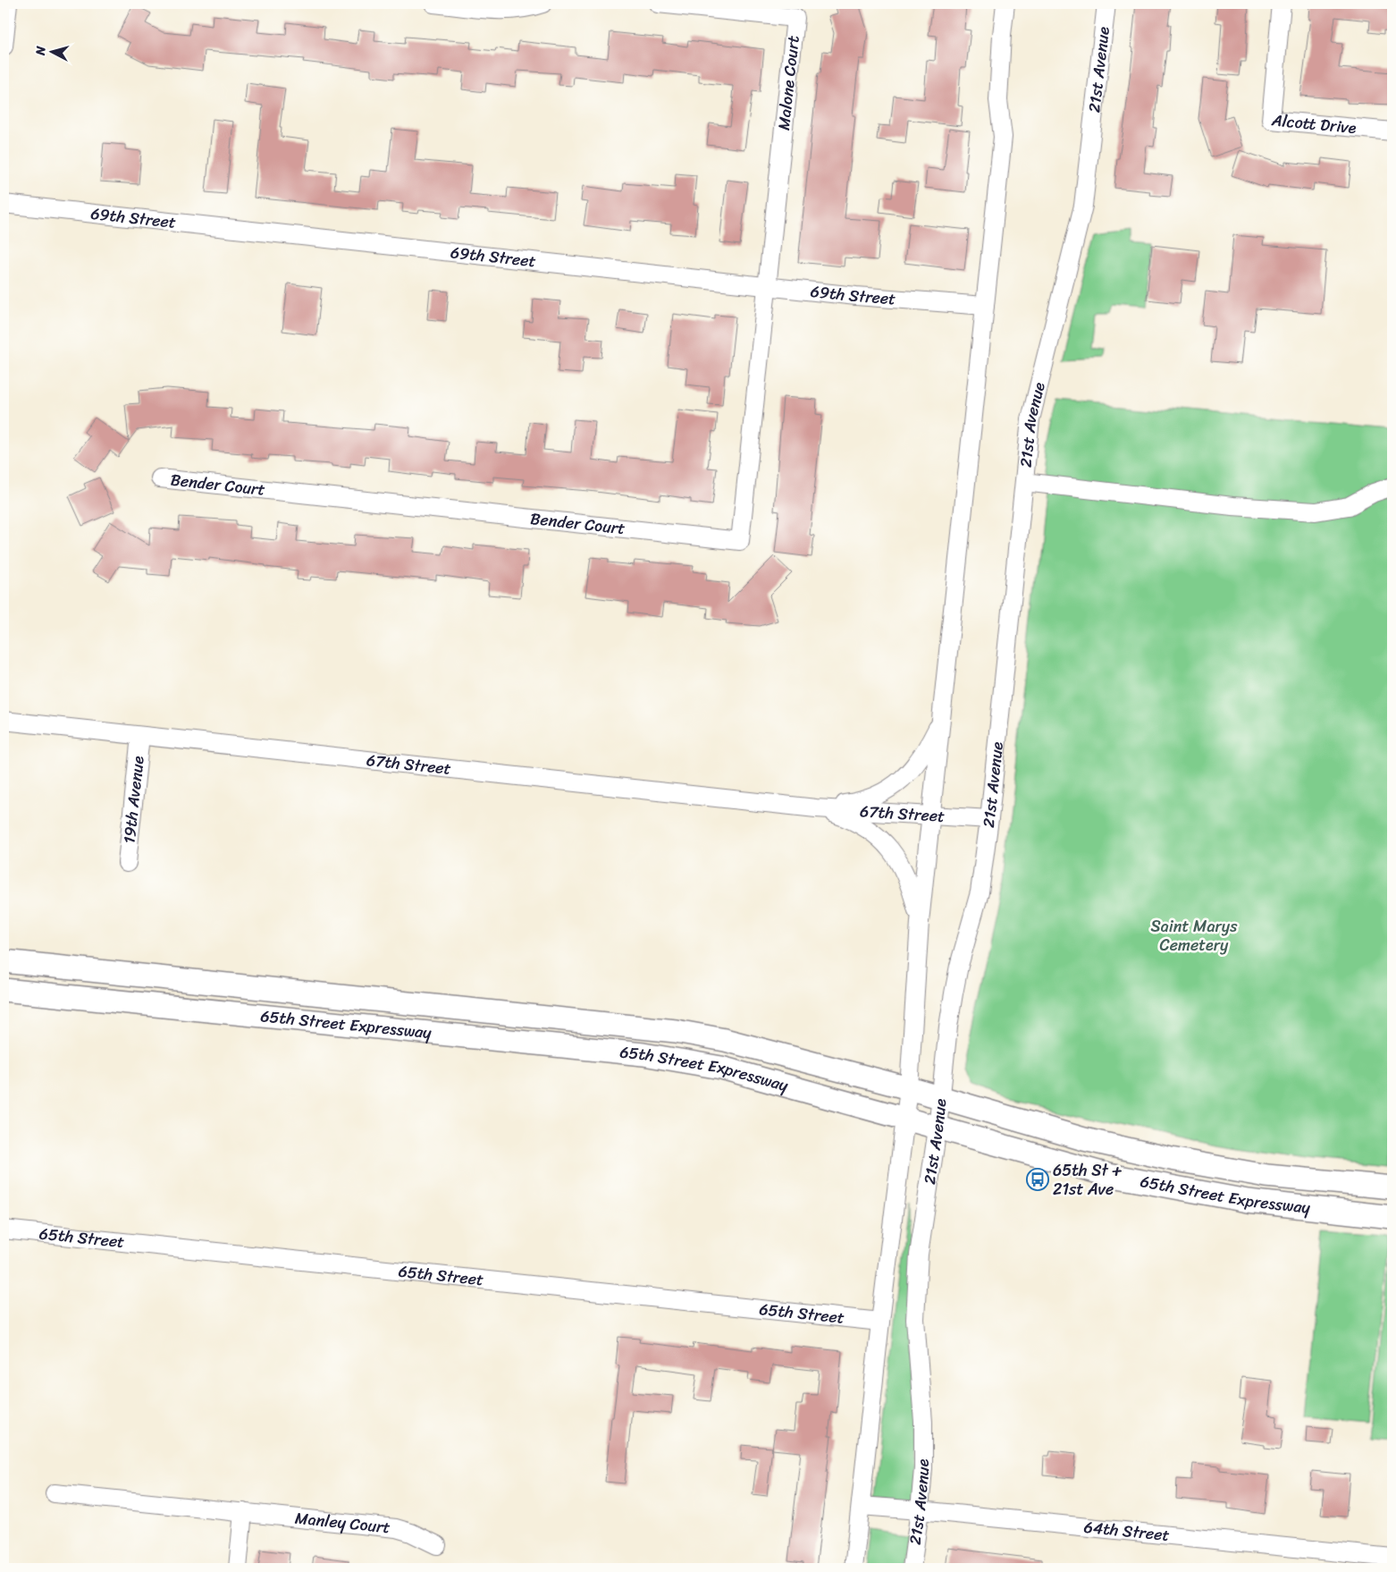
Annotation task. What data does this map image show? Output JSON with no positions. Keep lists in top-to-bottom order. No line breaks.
{"streets":{"main road":["65th Street Expressway"],"street":["21st Avenue","Malone Court","Alcott Drive","69th Street","Bender Court","67th Street","19th Avenue","65th Street","Manley Court","64th Street"]},"crossings":[["21st Avenue","69th Street"],["21st Avenue","67th Street"],["21st Avenue","65th Street Expressway"],["21st Avenue","65th Street"],["21st Avenue","64th Street"],["Malone Court","69th Street"],["Malone Court","Bender Court"],["69th Street","Bender Court"],["67th Street","19th Avenue"]],"parks":["Saint Marys Cemetery"],"places":{"bus stop":["65th St + 21st Ave"]},"north":"left"}
